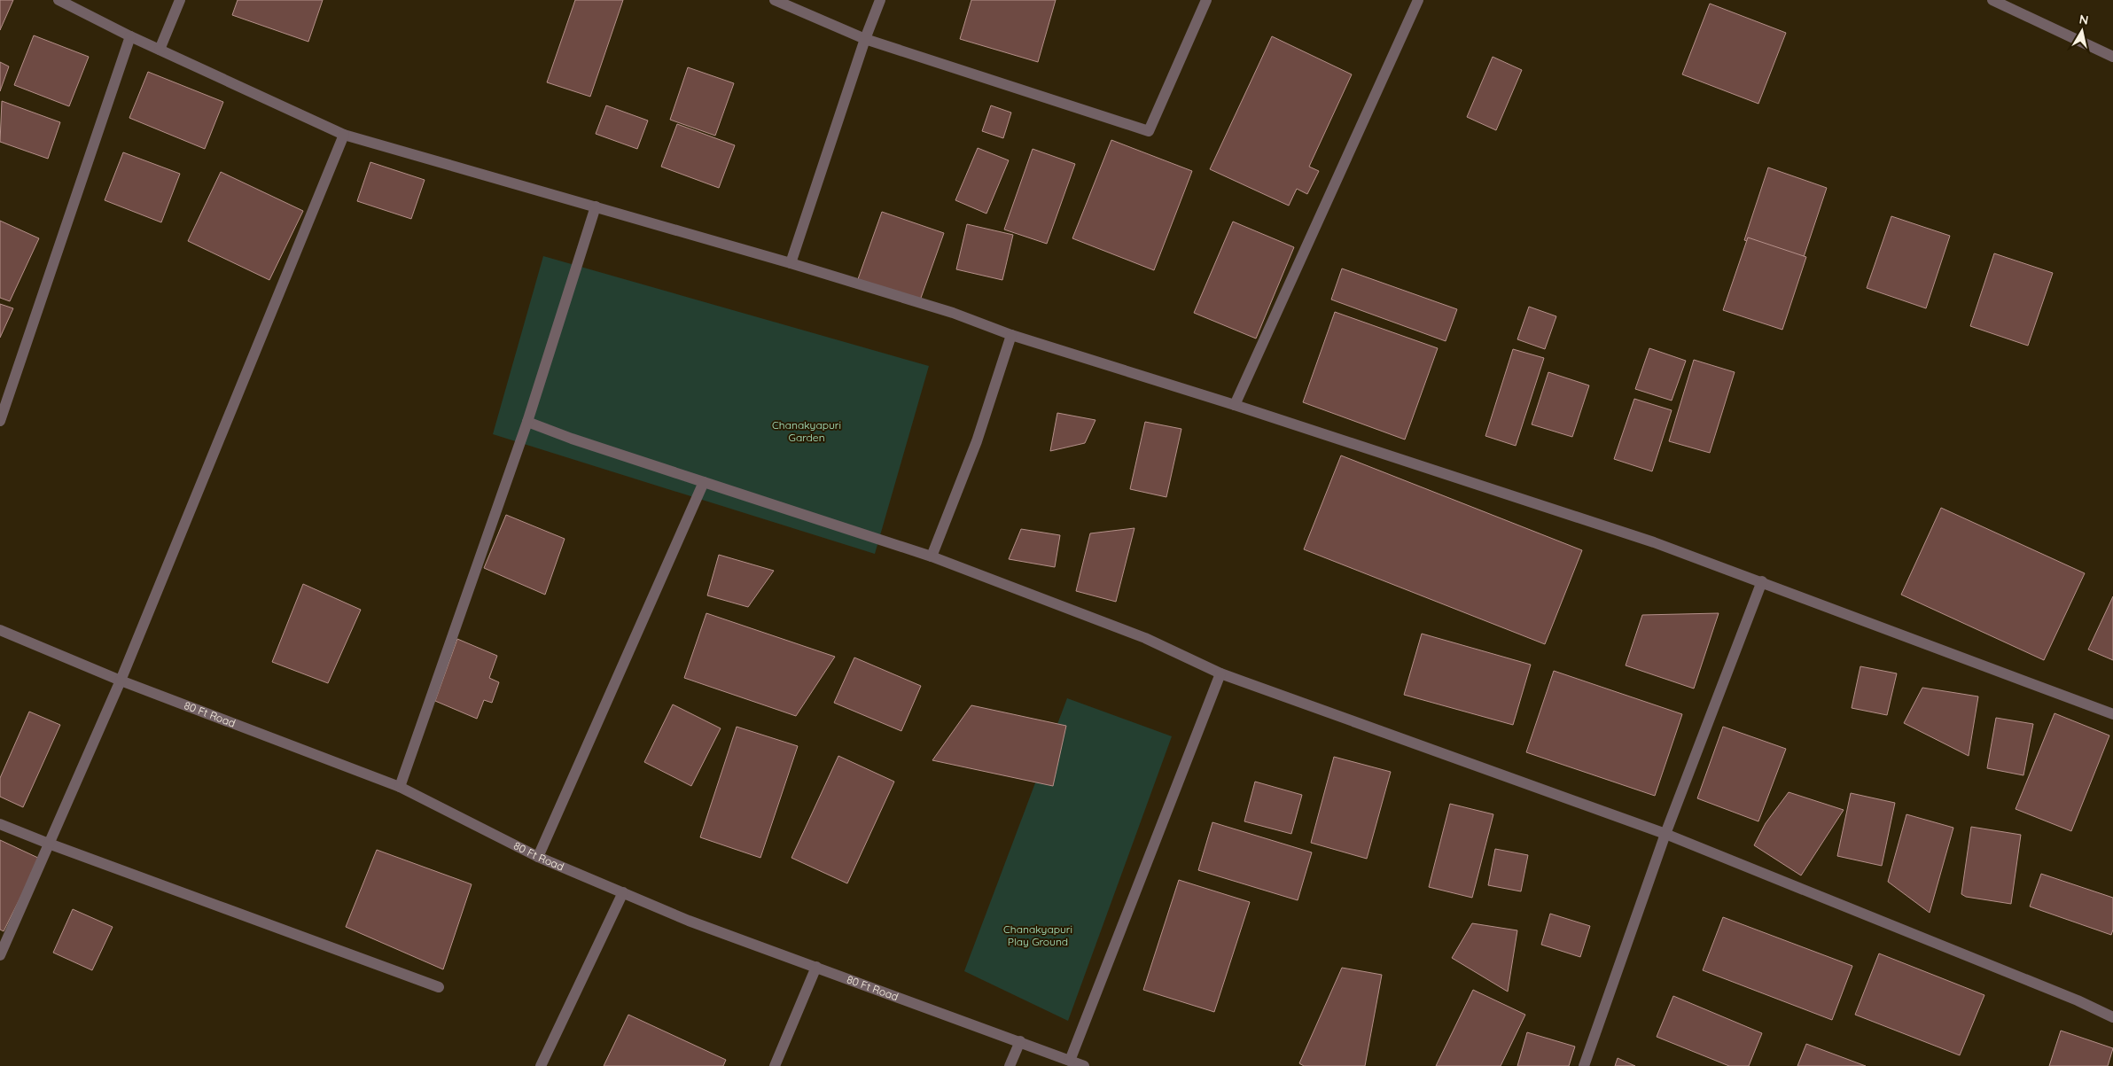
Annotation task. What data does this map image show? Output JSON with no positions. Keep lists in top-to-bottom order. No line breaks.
{"streets":{"street":["80 Ft Road"]},"parks":["Chanakyapuri Garden","Chanakyapuri Play Ground"],"north":"top"}
